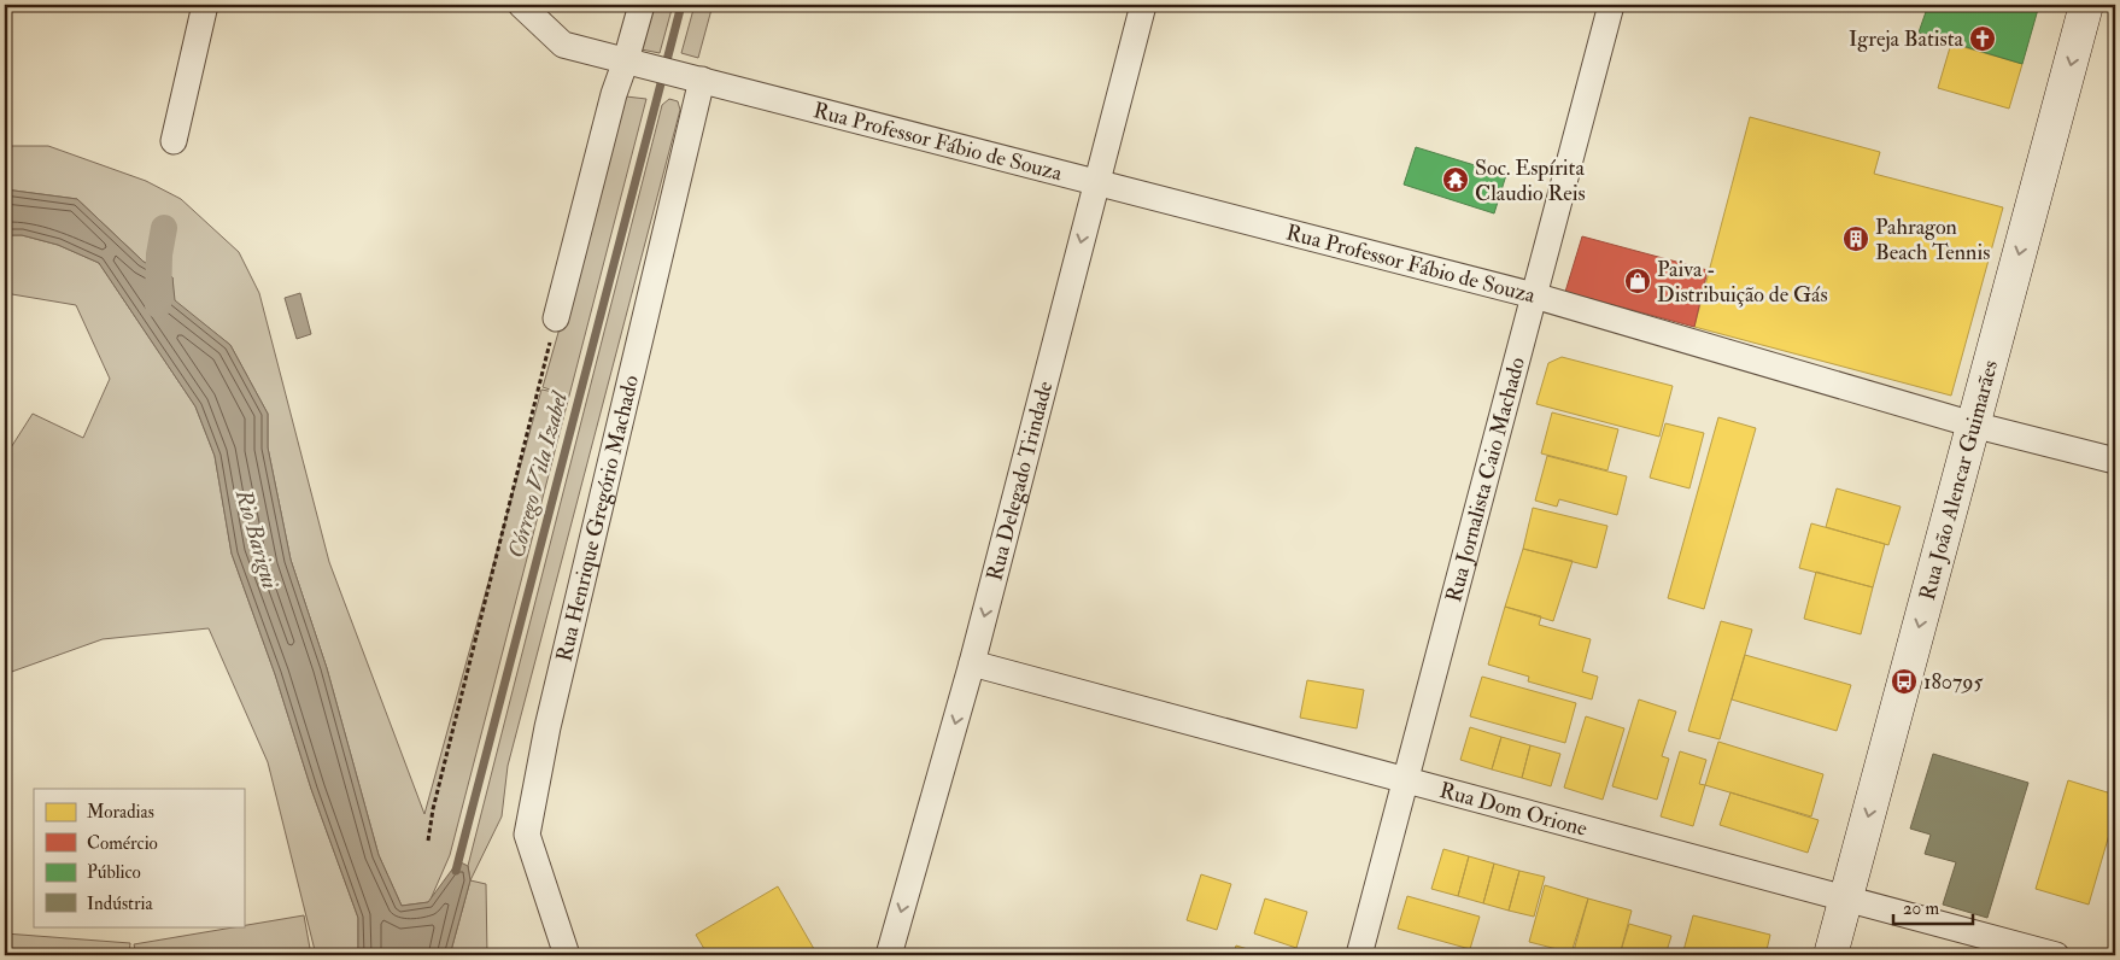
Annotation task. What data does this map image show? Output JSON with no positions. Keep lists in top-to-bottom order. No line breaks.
{"streets":{"main road":["Rua João Alencar Guimarães"],"street":["Rua Professor Fábio de Souza","Rua Jornalista Caio Machado","Rua Delegado Trindade","Rua Henrique Gregório Machado","Rua Dom Orione"]},"crossings":[["Rua Professor Fábio de Souza","Rua Jornalista Caio Machado"],["Rua Professor Fábio de Souza","Rua João Alencar Guimarães"],["Rua Professor Fábio de Souza","Rua Delegado Trindade"],["Rua Professor Fábio de Souza","Rua Henrique Gregório Machado"],["Rua Jornalista Caio Machado","Rua Dom Orione"],["Rua João Alencar Guimarães","Rua Dom Orione"],["Rua Delegado Trindade","Rua Dom Orione"]],"one_way":["Rua João Alencar Guimarães","Rua Delegado Trindade"],"water":["Córrego Vila Izabel","Rio Barigui"],"places":{"church":["Igreja Batista"],"temple":["Soc. Espírita Claudio Reis"],"building":["Pahragon Beach Tennis"],"shop":["Paiva - Distribuição de Gás"],"bus stop":["180795"]},"legend":["Moradias","Comércio","Público","Indústria"],"scale_bar":"20 m"}
